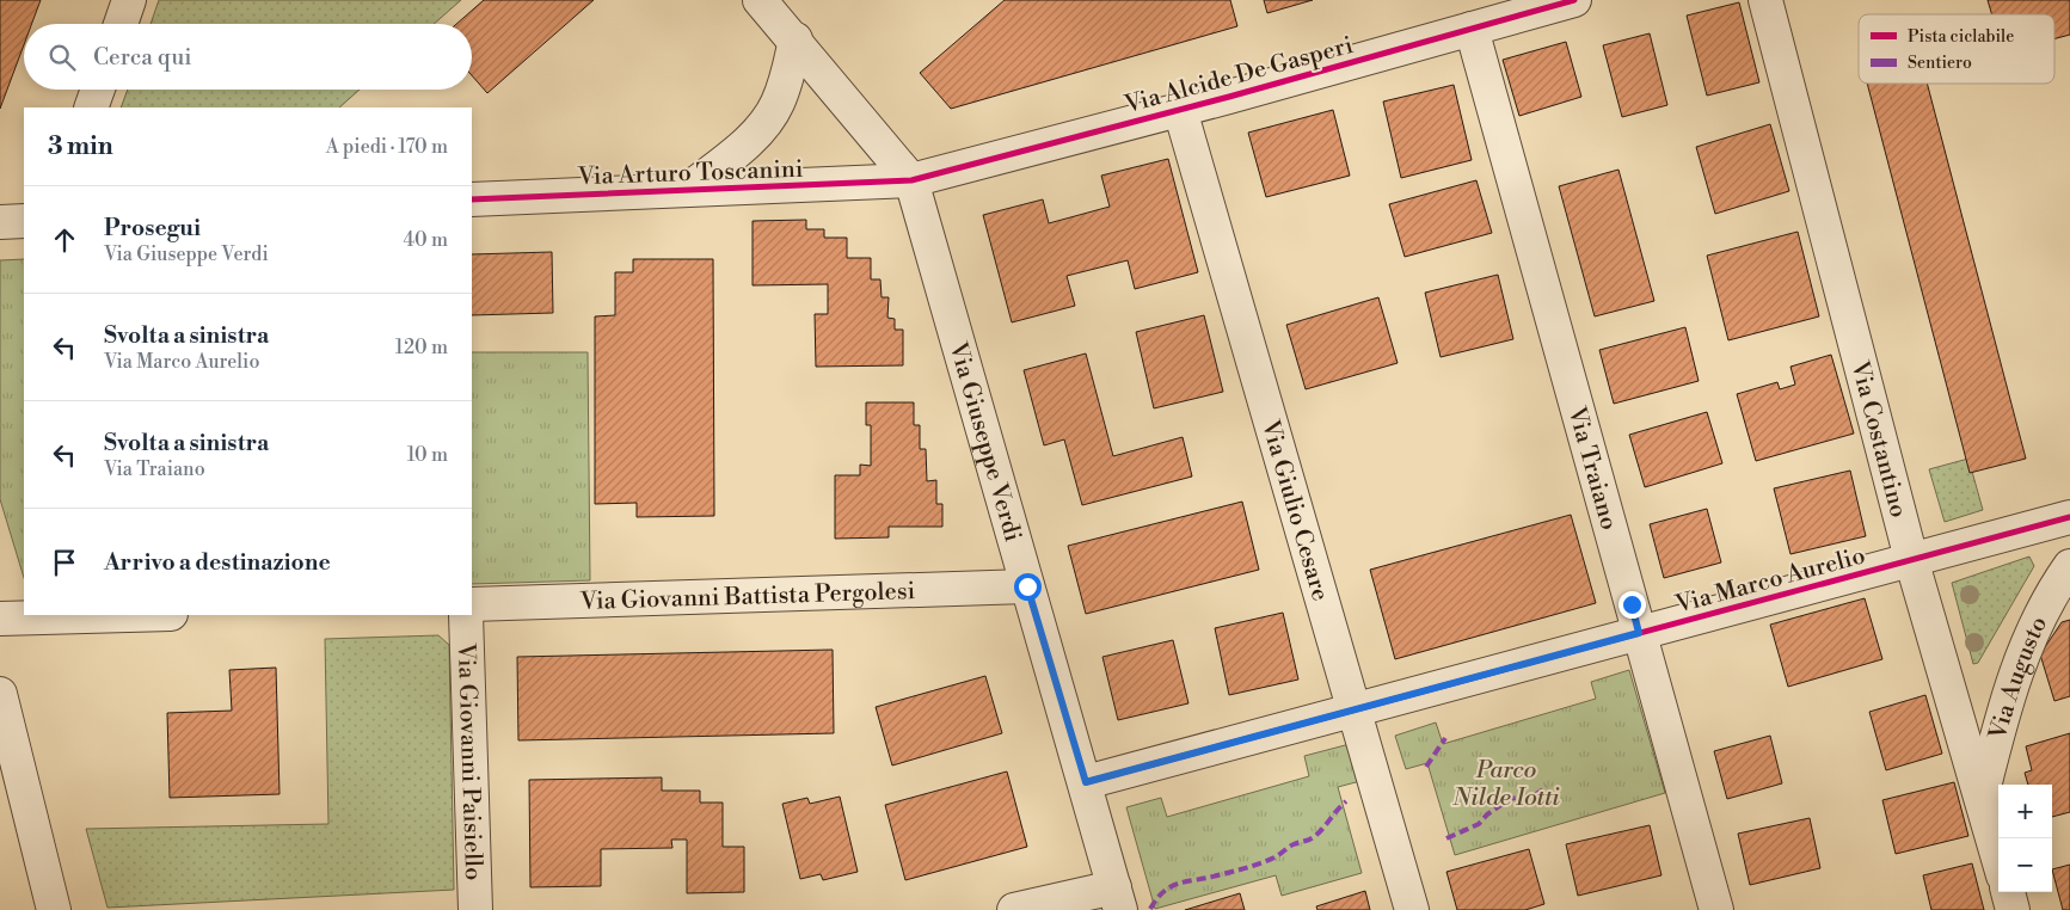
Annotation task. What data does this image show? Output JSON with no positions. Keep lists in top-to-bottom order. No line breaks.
{"streets":{"street":["Via Alcide De Gasperi","Via Arturo Toscanini","Via Costantino","Via Giuseppe Verdi","Via Traiano","Via Giulio Cesare","Via Marco Aurelio","Via Giovanni Battista Pergolesi","Via Augusto","Via Giovanni Paisiello"]},"crossings":[["Via Alcide De Gasperi","Via Arturo Toscanini"],["Via Alcide De Gasperi","Via Giuseppe Verdi"],["Via Alcide De Gasperi","Via Traiano"],["Via Alcide De Gasperi","Via Giulio Cesare"],["Via Arturo Toscanini","Via Giuseppe Verdi"],["Via Costantino","Via Marco Aurelio"],["Via Costantino","Via Augusto"],["Via Giuseppe Verdi","Via Marco Aurelio"],["Via Giuseppe Verdi","Via Giovanni Battista Pergolesi"],["Via Traiano","Via Marco Aurelio"],["Via Giulio Cesare","Via Marco Aurelio"]],"parks":["Parco Nilde Iotti"],"legend":["Pista ciclabile","Sentiero"],"page":{"search":"Cerca qui","heading":["3 min","A piedi · 170 m"],"list":[["Prosegui","Via Giuseppe Verdi","40 m"],["Svolta a sinistra","Via Marco Aurelio","120 m"],["Svolta a sinistra","Via Traiano","10 m"],"Arrivo a destinazione"],"map_buttons":["+","−"]}}
